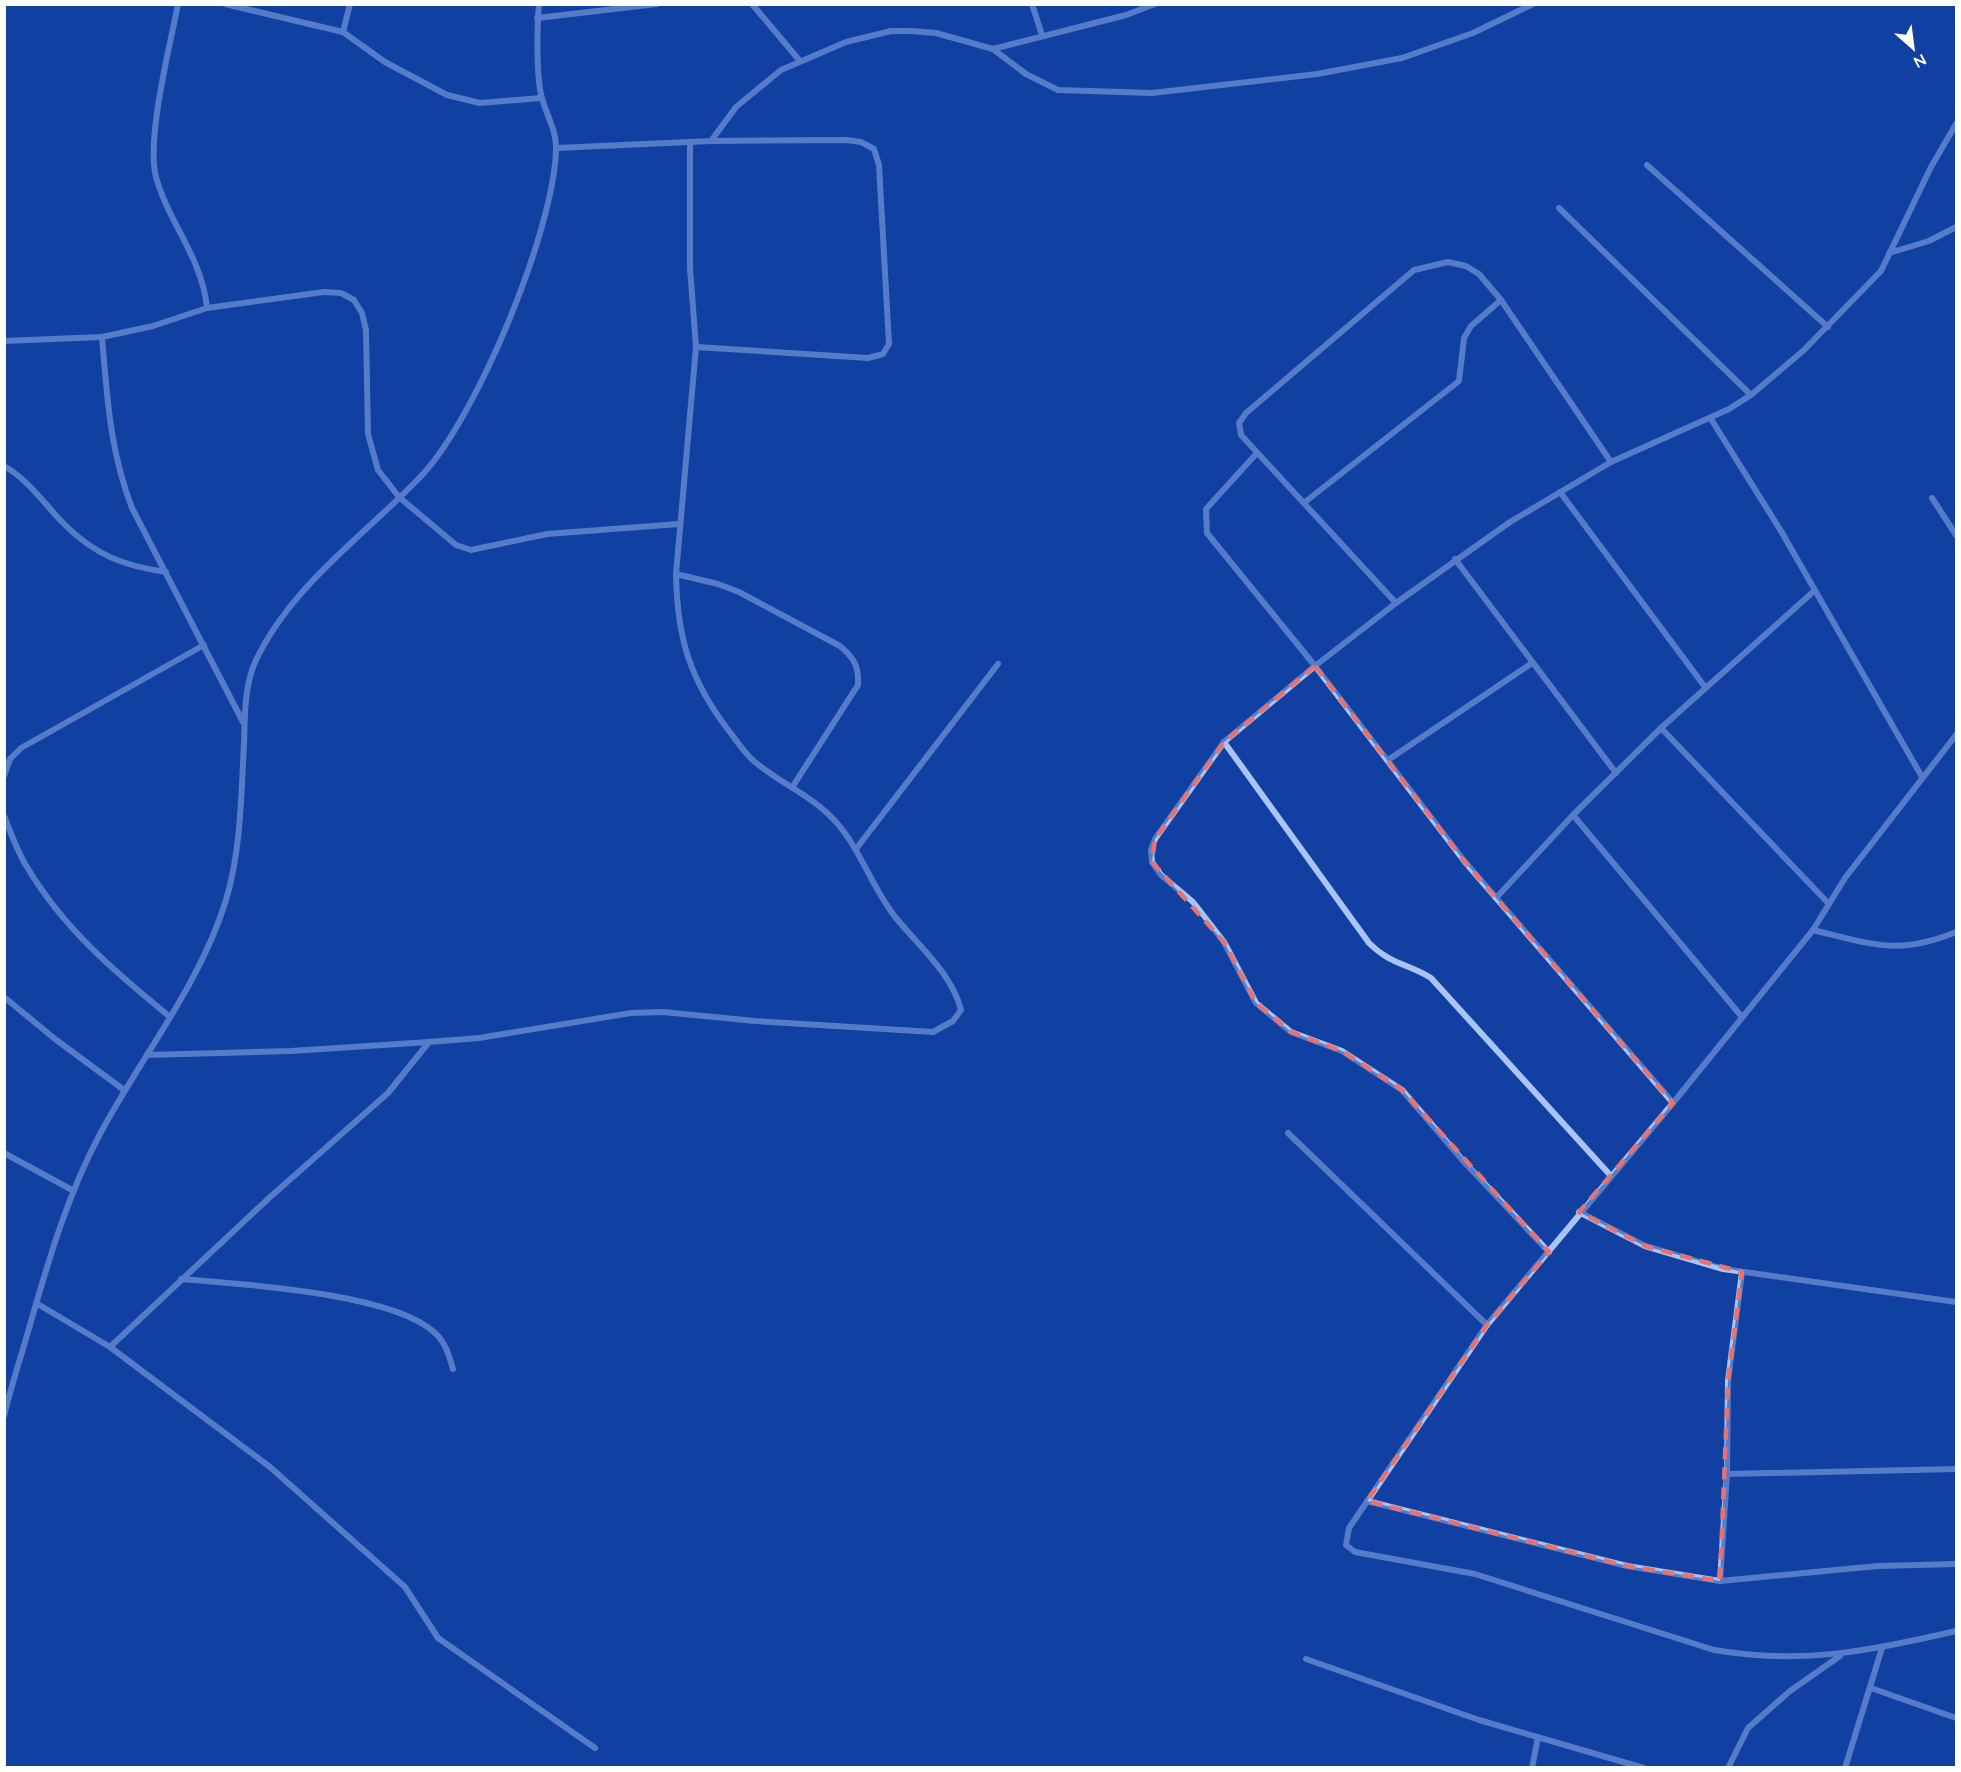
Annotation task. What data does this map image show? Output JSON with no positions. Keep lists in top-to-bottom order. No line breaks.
{"north":"bottom right"}
